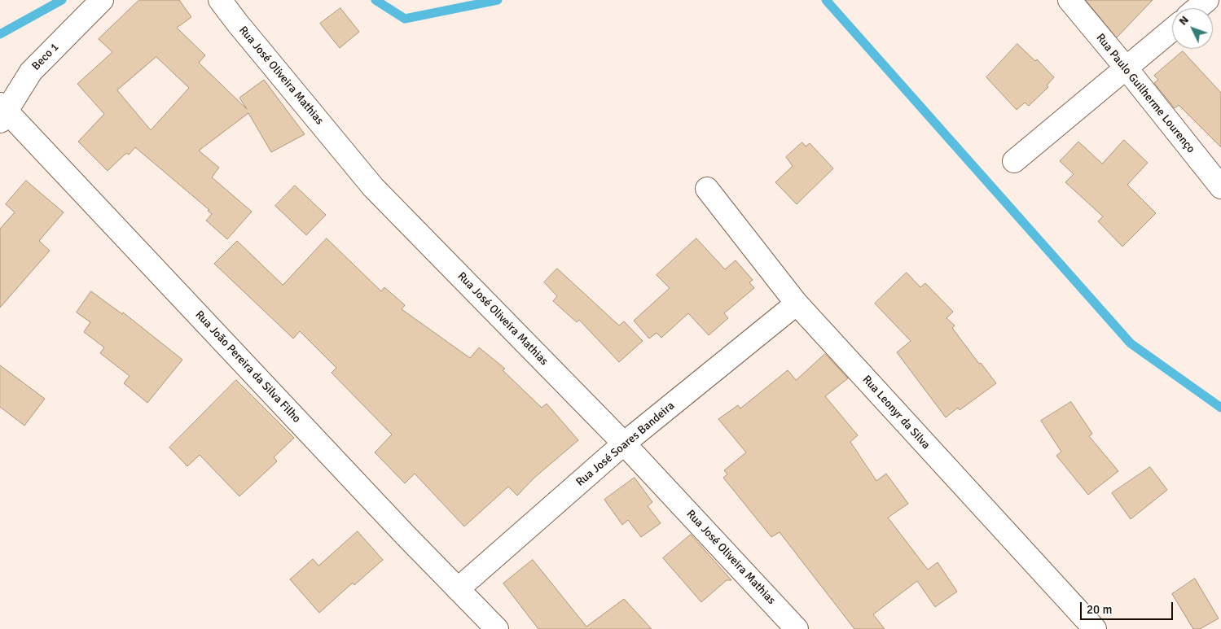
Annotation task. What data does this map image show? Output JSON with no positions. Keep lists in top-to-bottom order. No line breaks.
{"streets":{"street":["Beco 1","Rua José Oliveira Mathias","Rua Paulo Guilherme Lourenço","Rua João Pereira da Silva Filho","Rua Leonyr da Silva","Rua José Soares Bandeira"]},"crossings":[["Beco 1","Rua João Pereira da Silva Filho"],["Rua José Oliveira Mathias","Rua José Soares Bandeira"],["Rua João Pereira da Silva Filho","Rua José Soares Bandeira"],["Rua Leonyr da Silva","Rua José Soares Bandeira"]],"scale_bar":"20 m","north":"top left"}
